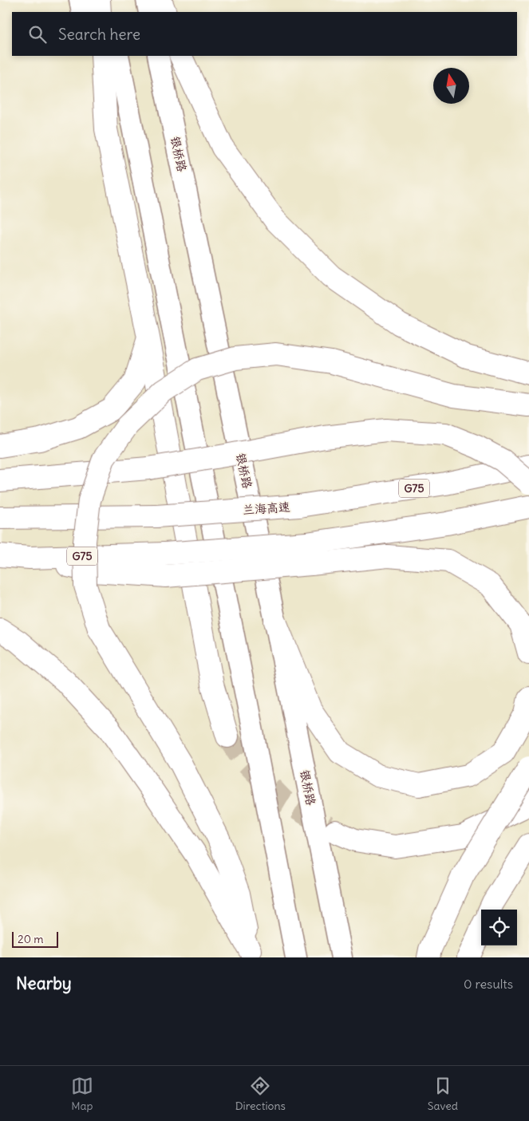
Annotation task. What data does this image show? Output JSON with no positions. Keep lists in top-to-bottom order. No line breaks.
{"streets":{"highway":["G75","兰海高速"],"main road":["银桥路"]},"scale_bar":"20 m","north":"top","page":{"search":"Search here","scale":"20 m","heading":["Nearby","0 results"],"nav":["Map","Directions","Saved"]}}
